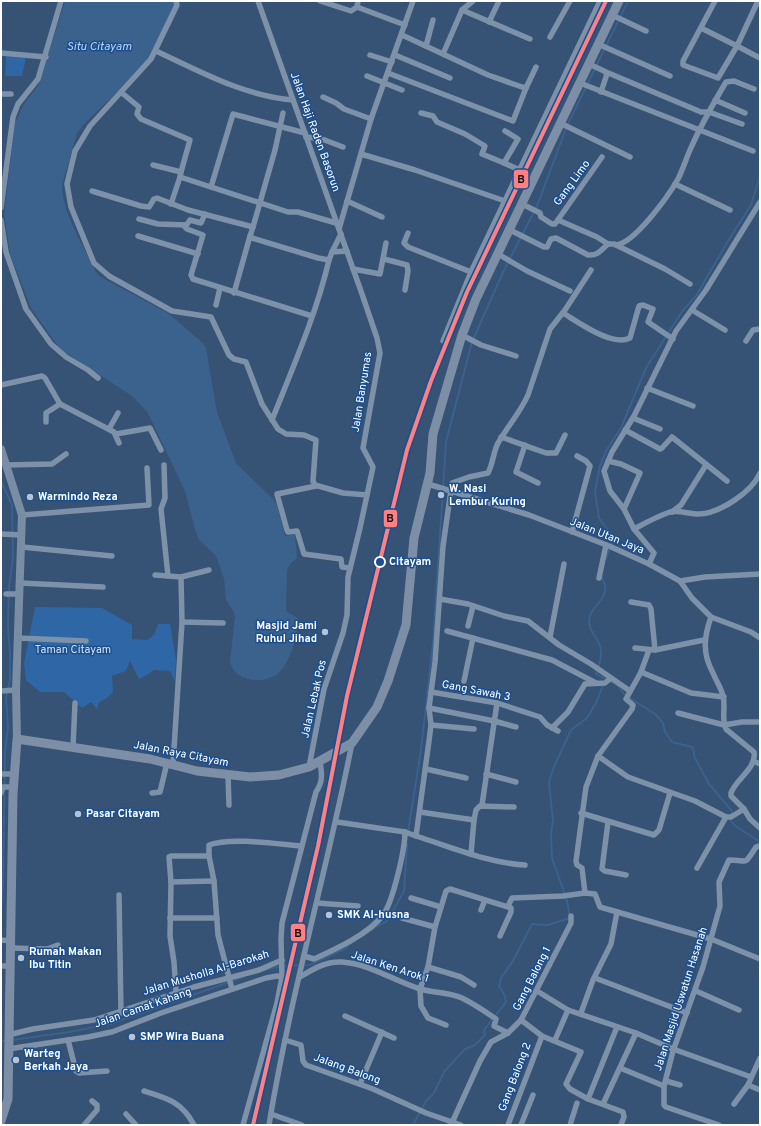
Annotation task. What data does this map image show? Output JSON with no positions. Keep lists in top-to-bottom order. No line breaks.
{"streets":{"main road":["Jalan Raya Citayam"],"street":["Jalan Haji Raden Basorun","Gang Limo","Jalan Banyumas","Jalan Utan Jaya","Gang Sawah 3","Jalan Lebak Pos","Jalan Ken Arok 1","Jalan Musholla Al-Barokah","Gang Balong 1","Jalan Masjid Uswatun Hasanah","Jalan Camat Kahang","Jalang Balong","Gang Balong 2"]},"crossings":[["Jalan Haji Raden Basorun","Jalan Banyumas"],["Jalan Banyumas","Jalan Lebak Pos"],["Jalan Utan Jaya","Jalan Raya Citayam"],["Jalan Lebak Pos","Jalan Raya Citayam"],["Jalan Raya Citayam","Jalan Musholla Al-Barokah"],["Jalan Ken Arok 1","Gang Balong 1"],["Jalan Musholla Al-Barokah","Jalan Camat Kahang"],["Gang Balong 1","Jalang Balong"]],"water":["Situ Citayam"],"parks":["Taman Citayam"],"places":["W. Nasi Lembur Kuring","Warmindo Reza","Citayam","Masjid Jami Ruhul Jihad","Pasar Citayam","SMK Al-husna","Rumah Makan Ibu Titin","SMP Wira Buana","Warteg Berkah Jaya"],"lines":["transit line B"]}
